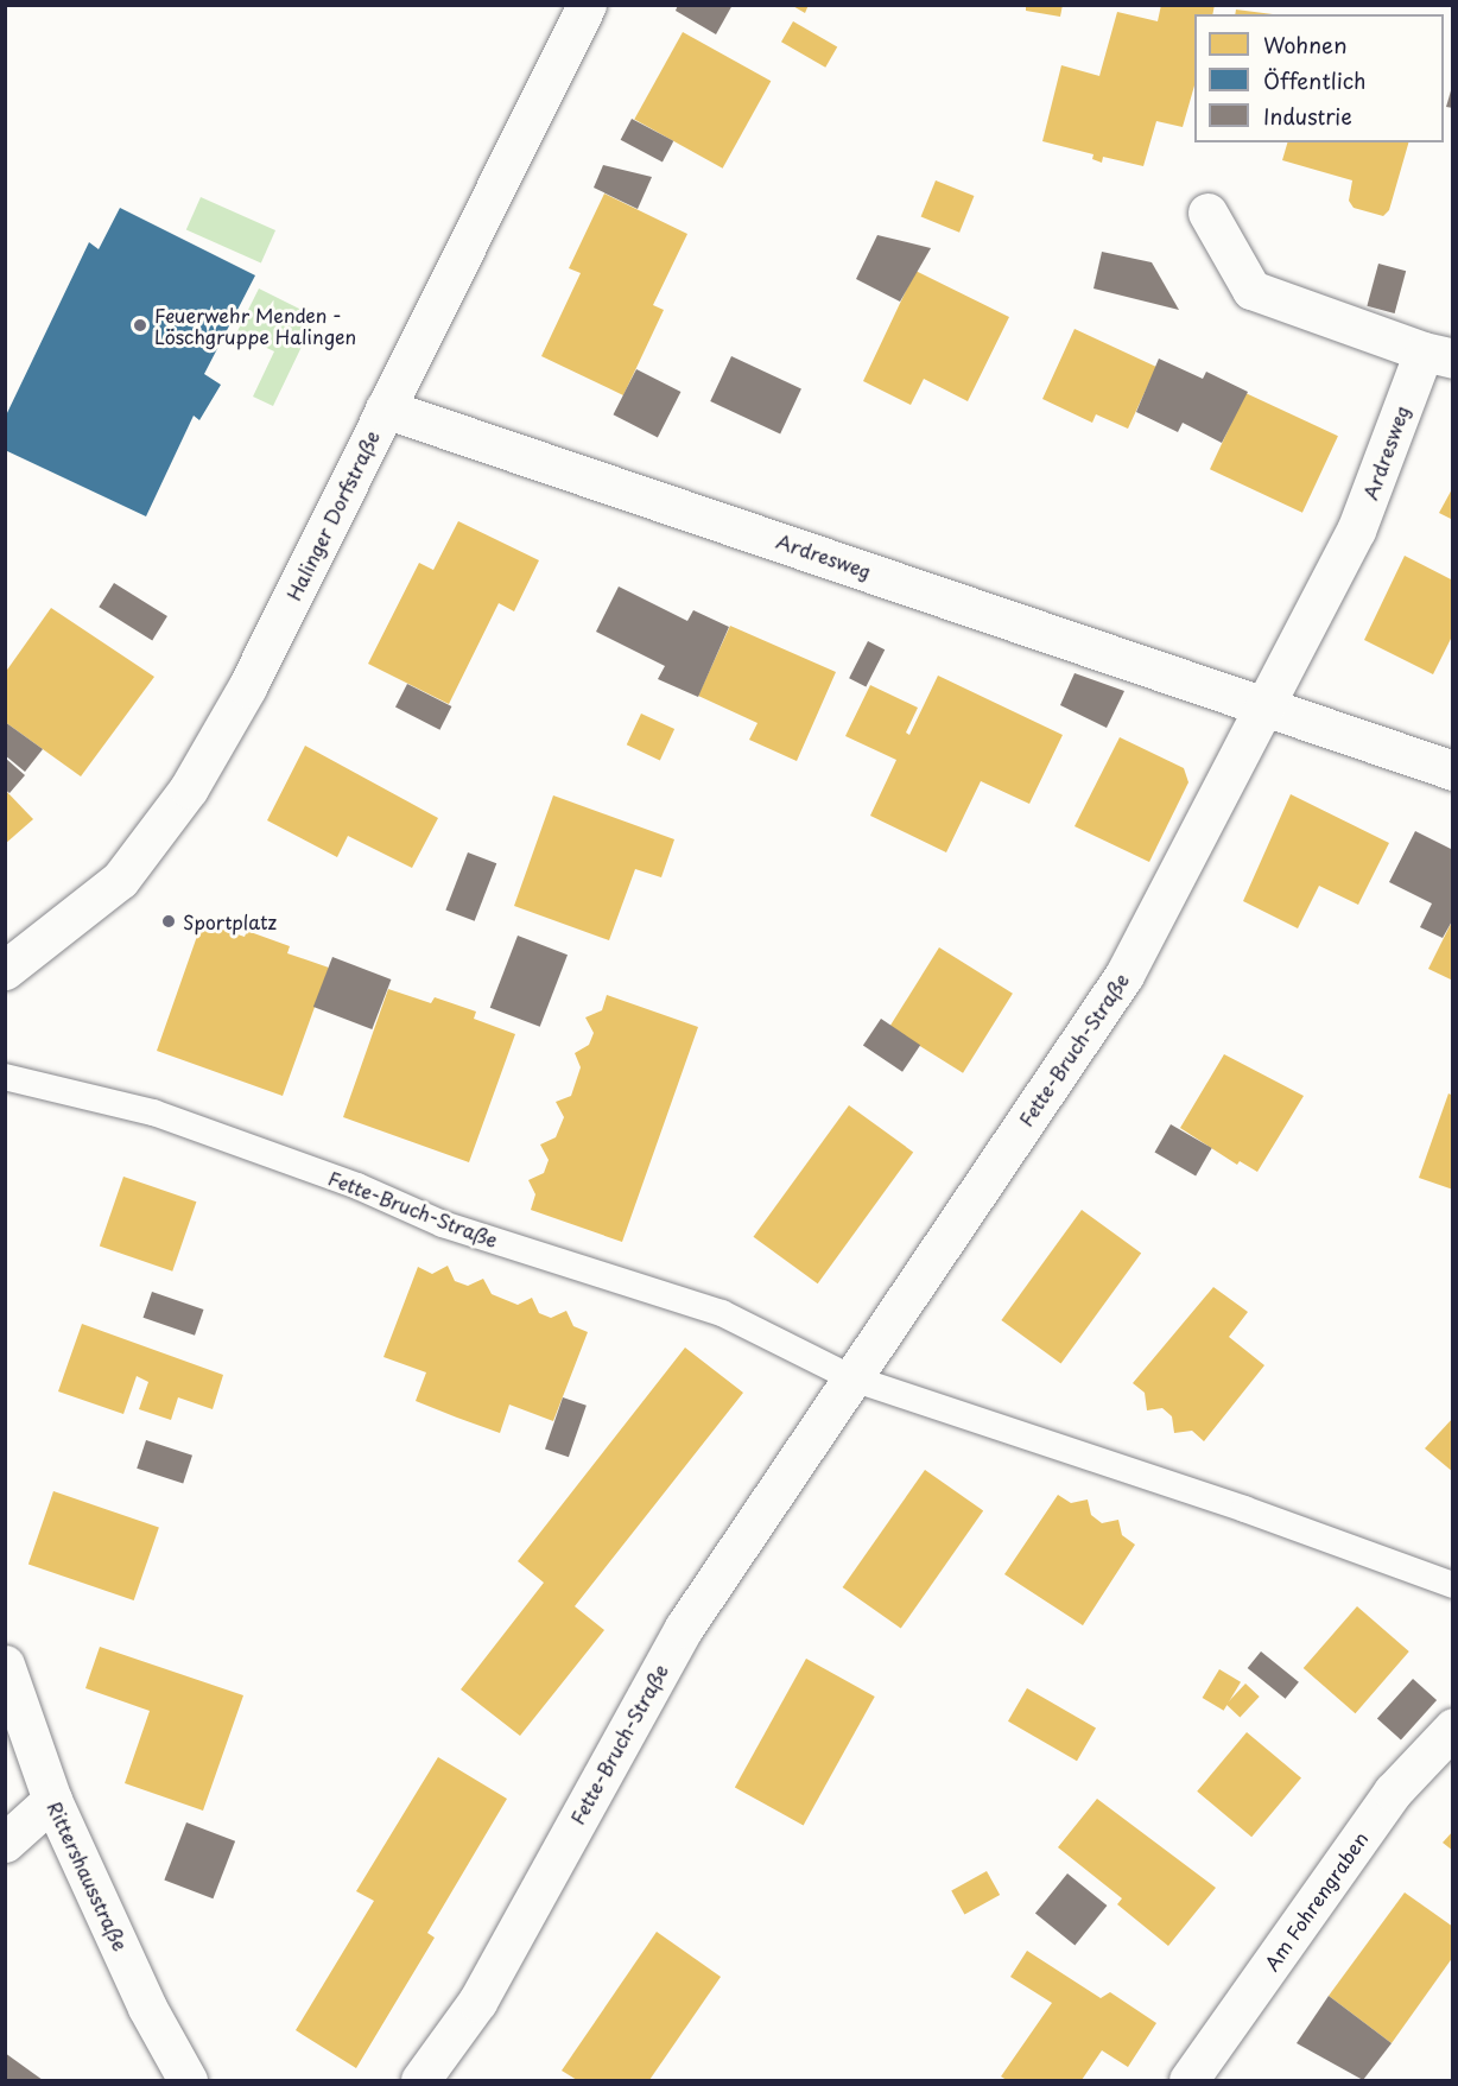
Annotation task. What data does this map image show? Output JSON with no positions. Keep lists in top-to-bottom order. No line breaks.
{"streets":{"street":["Ardresweg","Halinger Dorfstraße","Fette-Bruch-Straße","Rittershausstraße","Am Fohrengraben"]},"crossings":[["Ardresweg","Halinger Dorfstraße"],["Ardresweg","Fette-Bruch-Straße"]],"places":["Feuerwehr Menden - Löschgruppe Halingen","Sportplatz"],"legend":["Wohnen","Öffentlich","Industrie"]}
